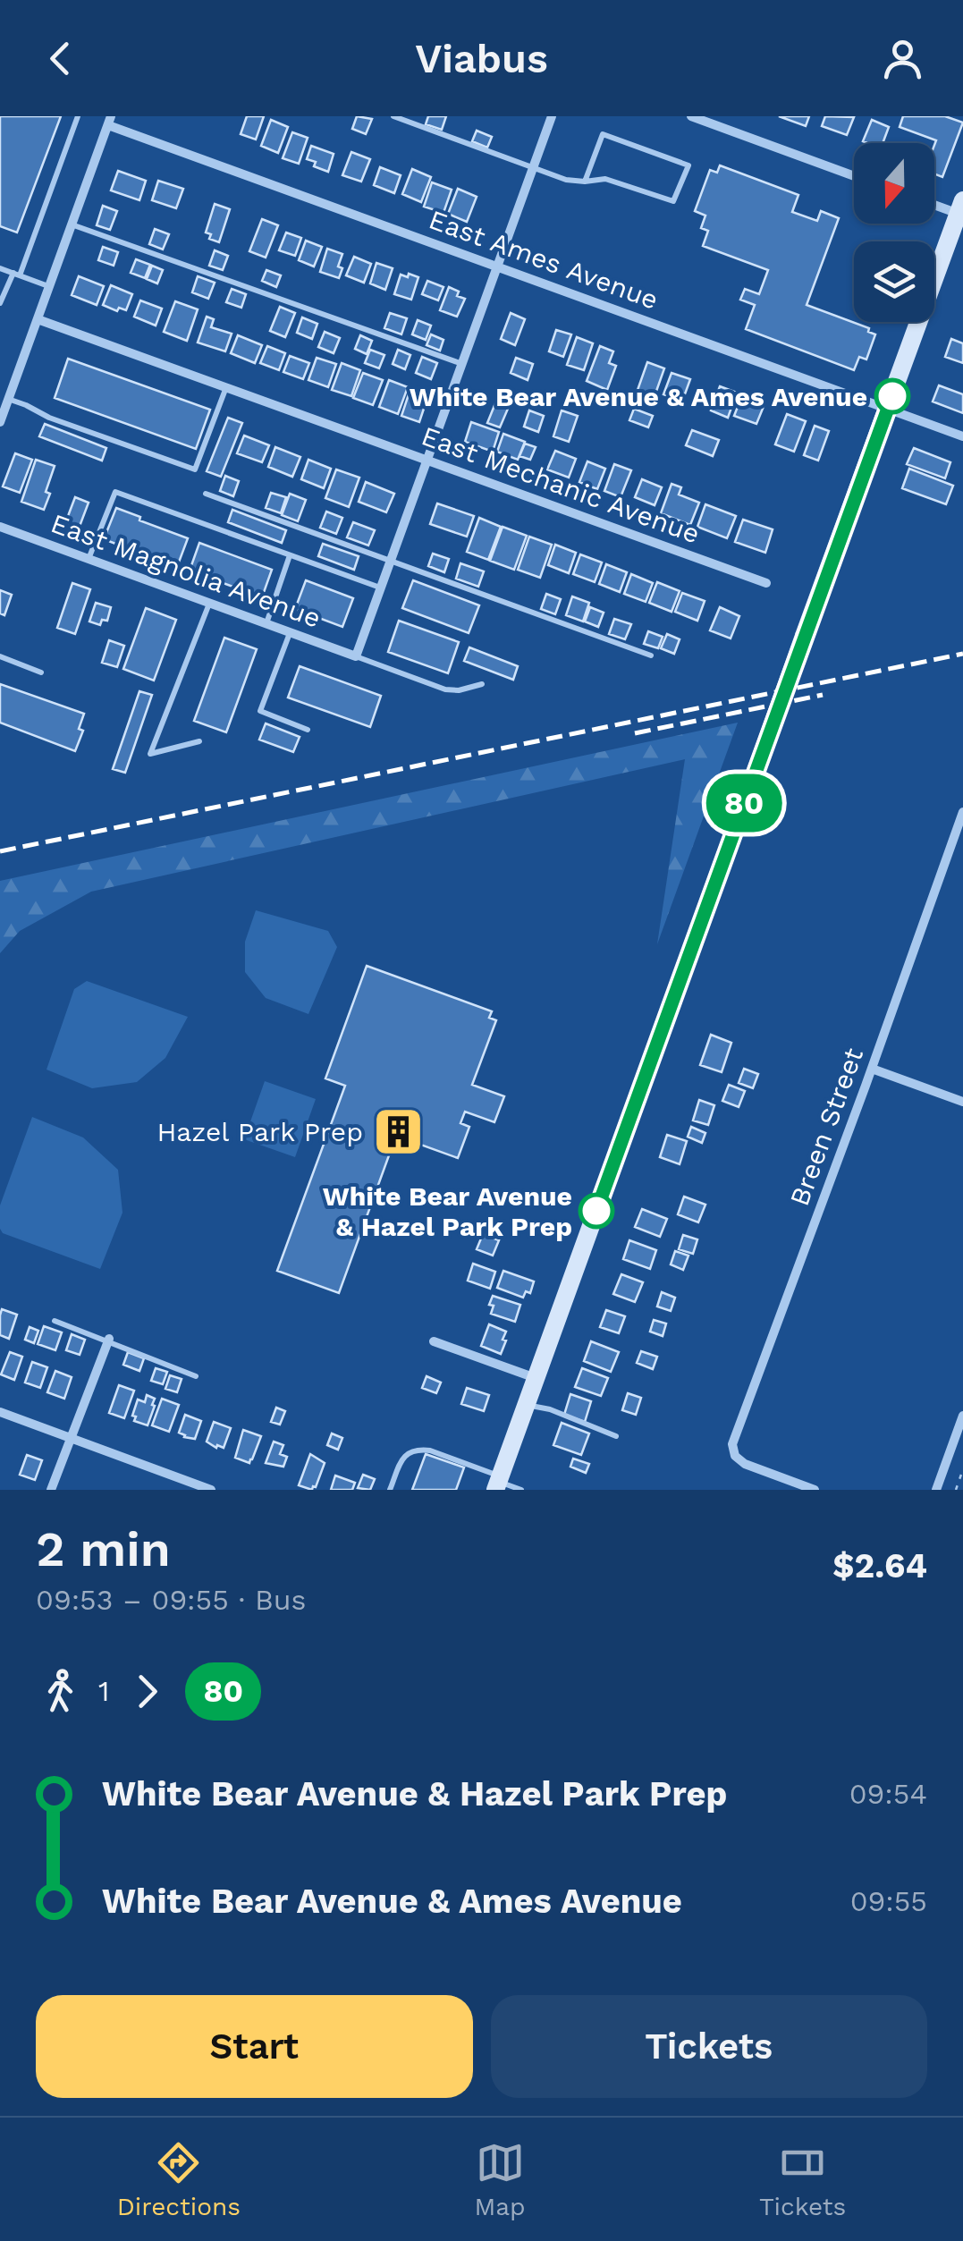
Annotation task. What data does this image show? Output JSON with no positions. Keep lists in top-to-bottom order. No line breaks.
{"streets":{"street":["East Ames Avenue","East Mechanic Avenue","East Magnolia Avenue","Breen Street"]},"places":{"other":["White Bear Avenue & Ames Avenue","White Bear Avenue & Hazel Park Prep"],"building":["Hazel Park Prep"]},"lines":["bus line 80"],"north":"bottom","page":{"header":"Viabus","on_map":"80","heading":["2 min","09:53 – 09:55 · Bus","$2.64"],"legs":["1","80"],"list":[{"name":"White Bear Avenue & Hazel Park Prep","value":"09:54"},{"name":"White Bear Avenue & Ames Avenue","value":"09:55"}],"buttons":["Start","Tickets"],"tabs":["Directions","Map","Tickets"]}}
